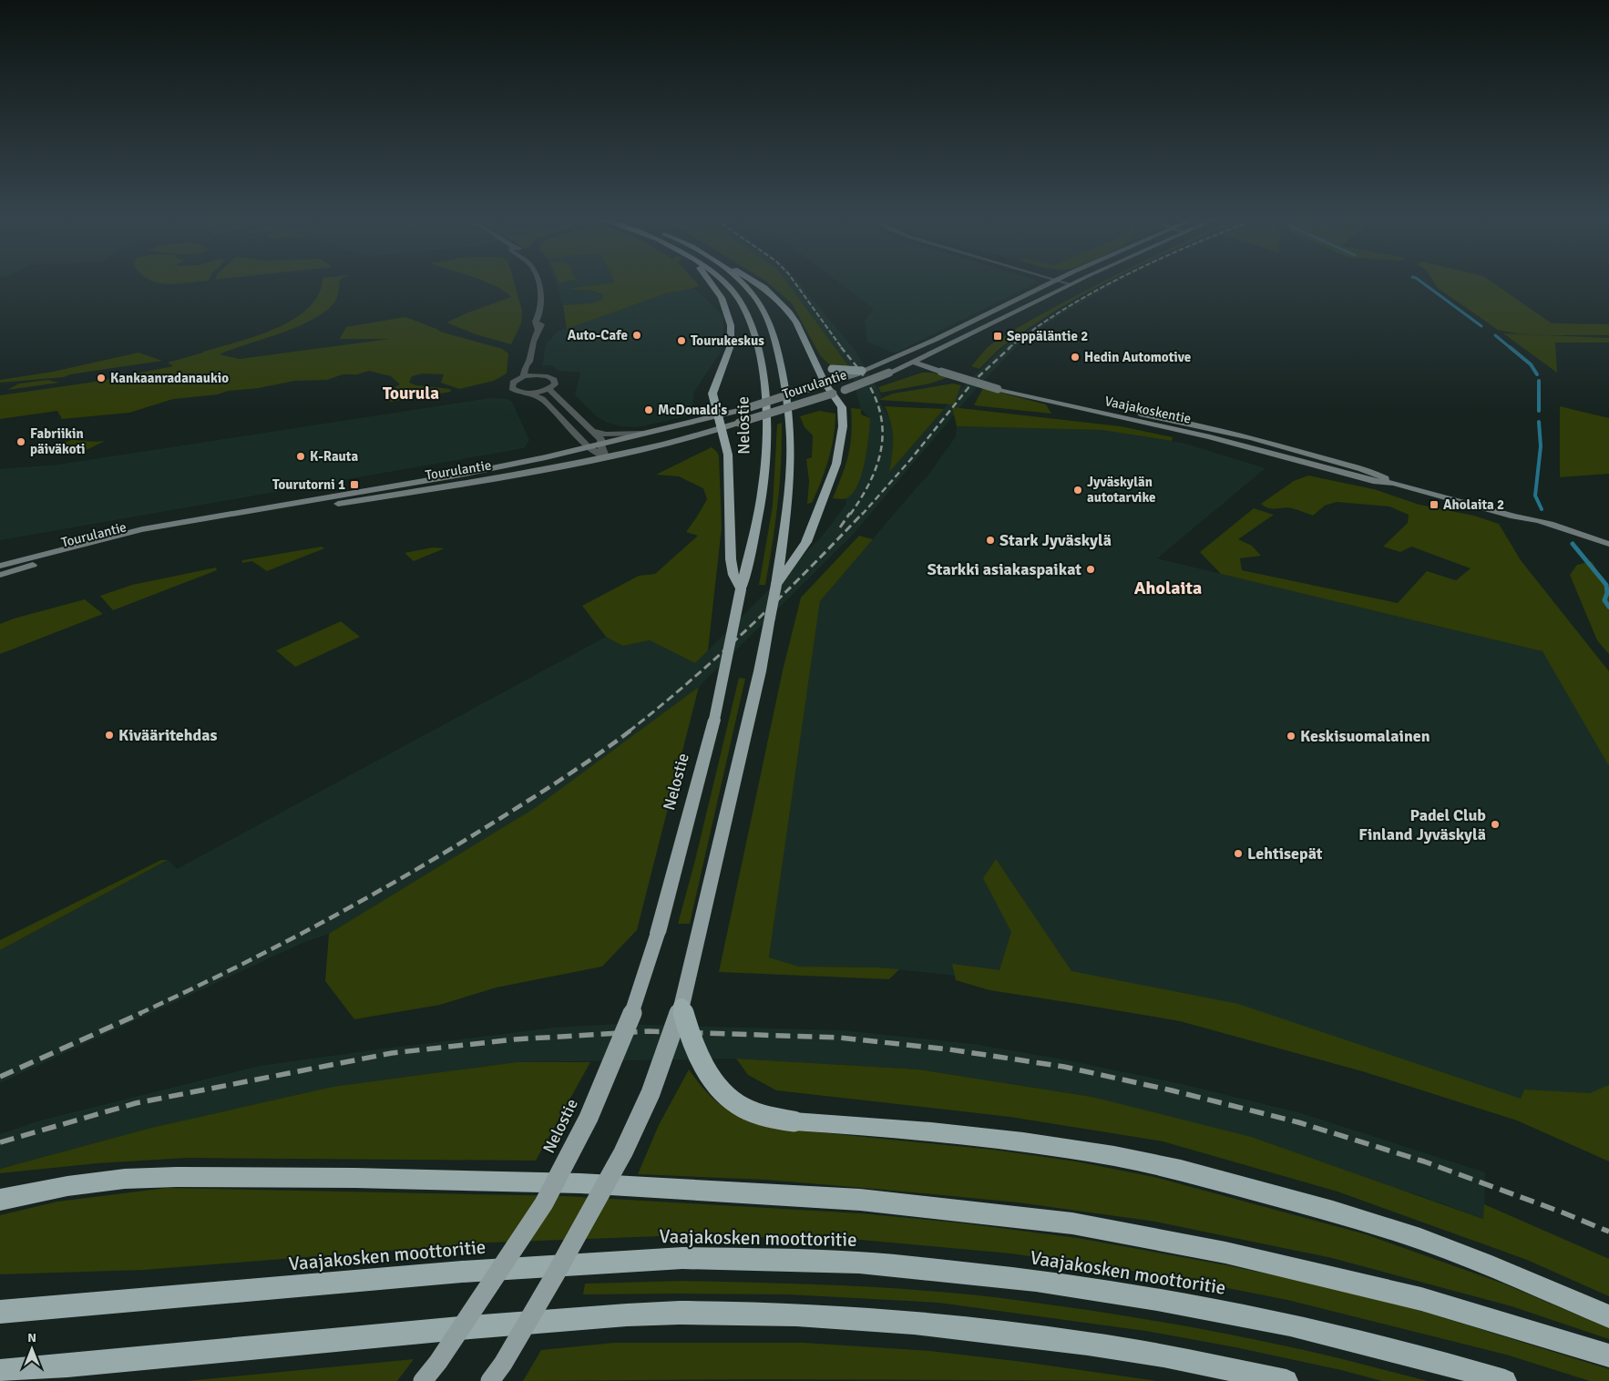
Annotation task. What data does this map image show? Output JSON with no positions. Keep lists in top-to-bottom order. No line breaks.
{"streets":{"highway":["Nelostie","Vaajakosken moottoritie"],"main road":["Tourulantie","Vaajakoskentie"]},"crossings":[["Tourulantie","Vaajakoskentie"]],"districts":["Tourula","Aholaita"],"places":{"other":["Auto-Cafe","Tourukeskus","Hedin Automotive","Kankaanradanaukio","McDonald's","Fabriikin päiväkoti","K-Rauta","Jyväskylän autotarvike","Stark Jyväskylä","Starkki asiakaspaikat","Kivääritehdas","Keskisuomalainen","Padel Club Finland Jyväskylä","Lehtisepät"],"transit":["Seppäläntie 2","Tourutorni 1","Aholaita 2"]},"north":"top"}
